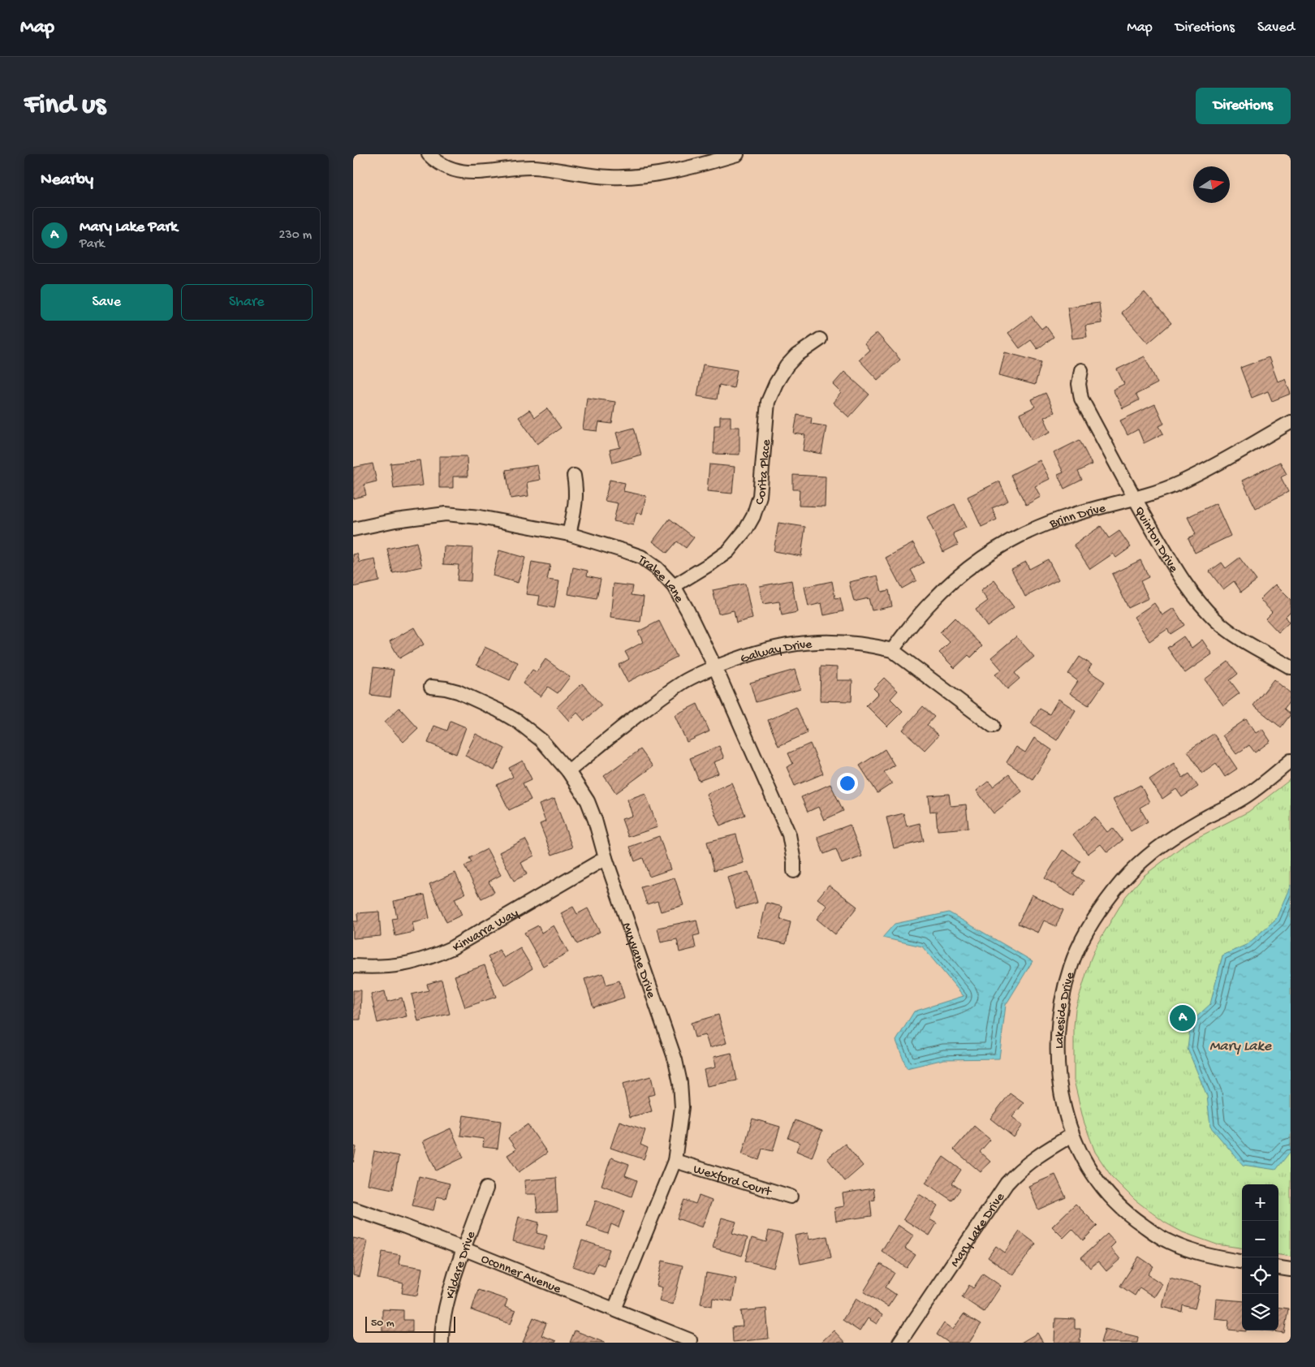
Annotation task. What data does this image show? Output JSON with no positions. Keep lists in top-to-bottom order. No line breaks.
{"streets":{"street":["Corita Place","Brinn Drive","Quinton Drive","Tralee Lane","Galway Drive","Kinvarra Way","Muyvane Drive","Lakeside Drive","Wexford Court","Mary Lake Drive","Kildare Drive","Oconner Avenue"]},"crossings":[["Corita Place","Tralee Lane"],["Brinn Drive","Quinton Drive"],["Brinn Drive","Galway Drive"],["Tralee Lane","Galway Drive"],["Galway Drive","Muyvane Drive"],["Kinvarra Way","Muyvane Drive"],["Muyvane Drive","Wexford Court"],["Muyvane Drive","Oconner Avenue"],["Lakeside Drive","Mary Lake Drive"],["Kildare Drive","Oconner Avenue"]],"water":["Mary Lake"],"scale_bar":"50 m","north":"right","page":{"header":"Map","nav":["Map","Directions","Saved"],"buttons":["Directions",["Save","Share"]],"title":"Find us","heading":"Nearby","list":[{"mark":"A","name":"Mary Lake Park","note":"Park","value":"230 m"}],"pins":"A","map_buttons":["+","−"],"scale":"50 m"}}
